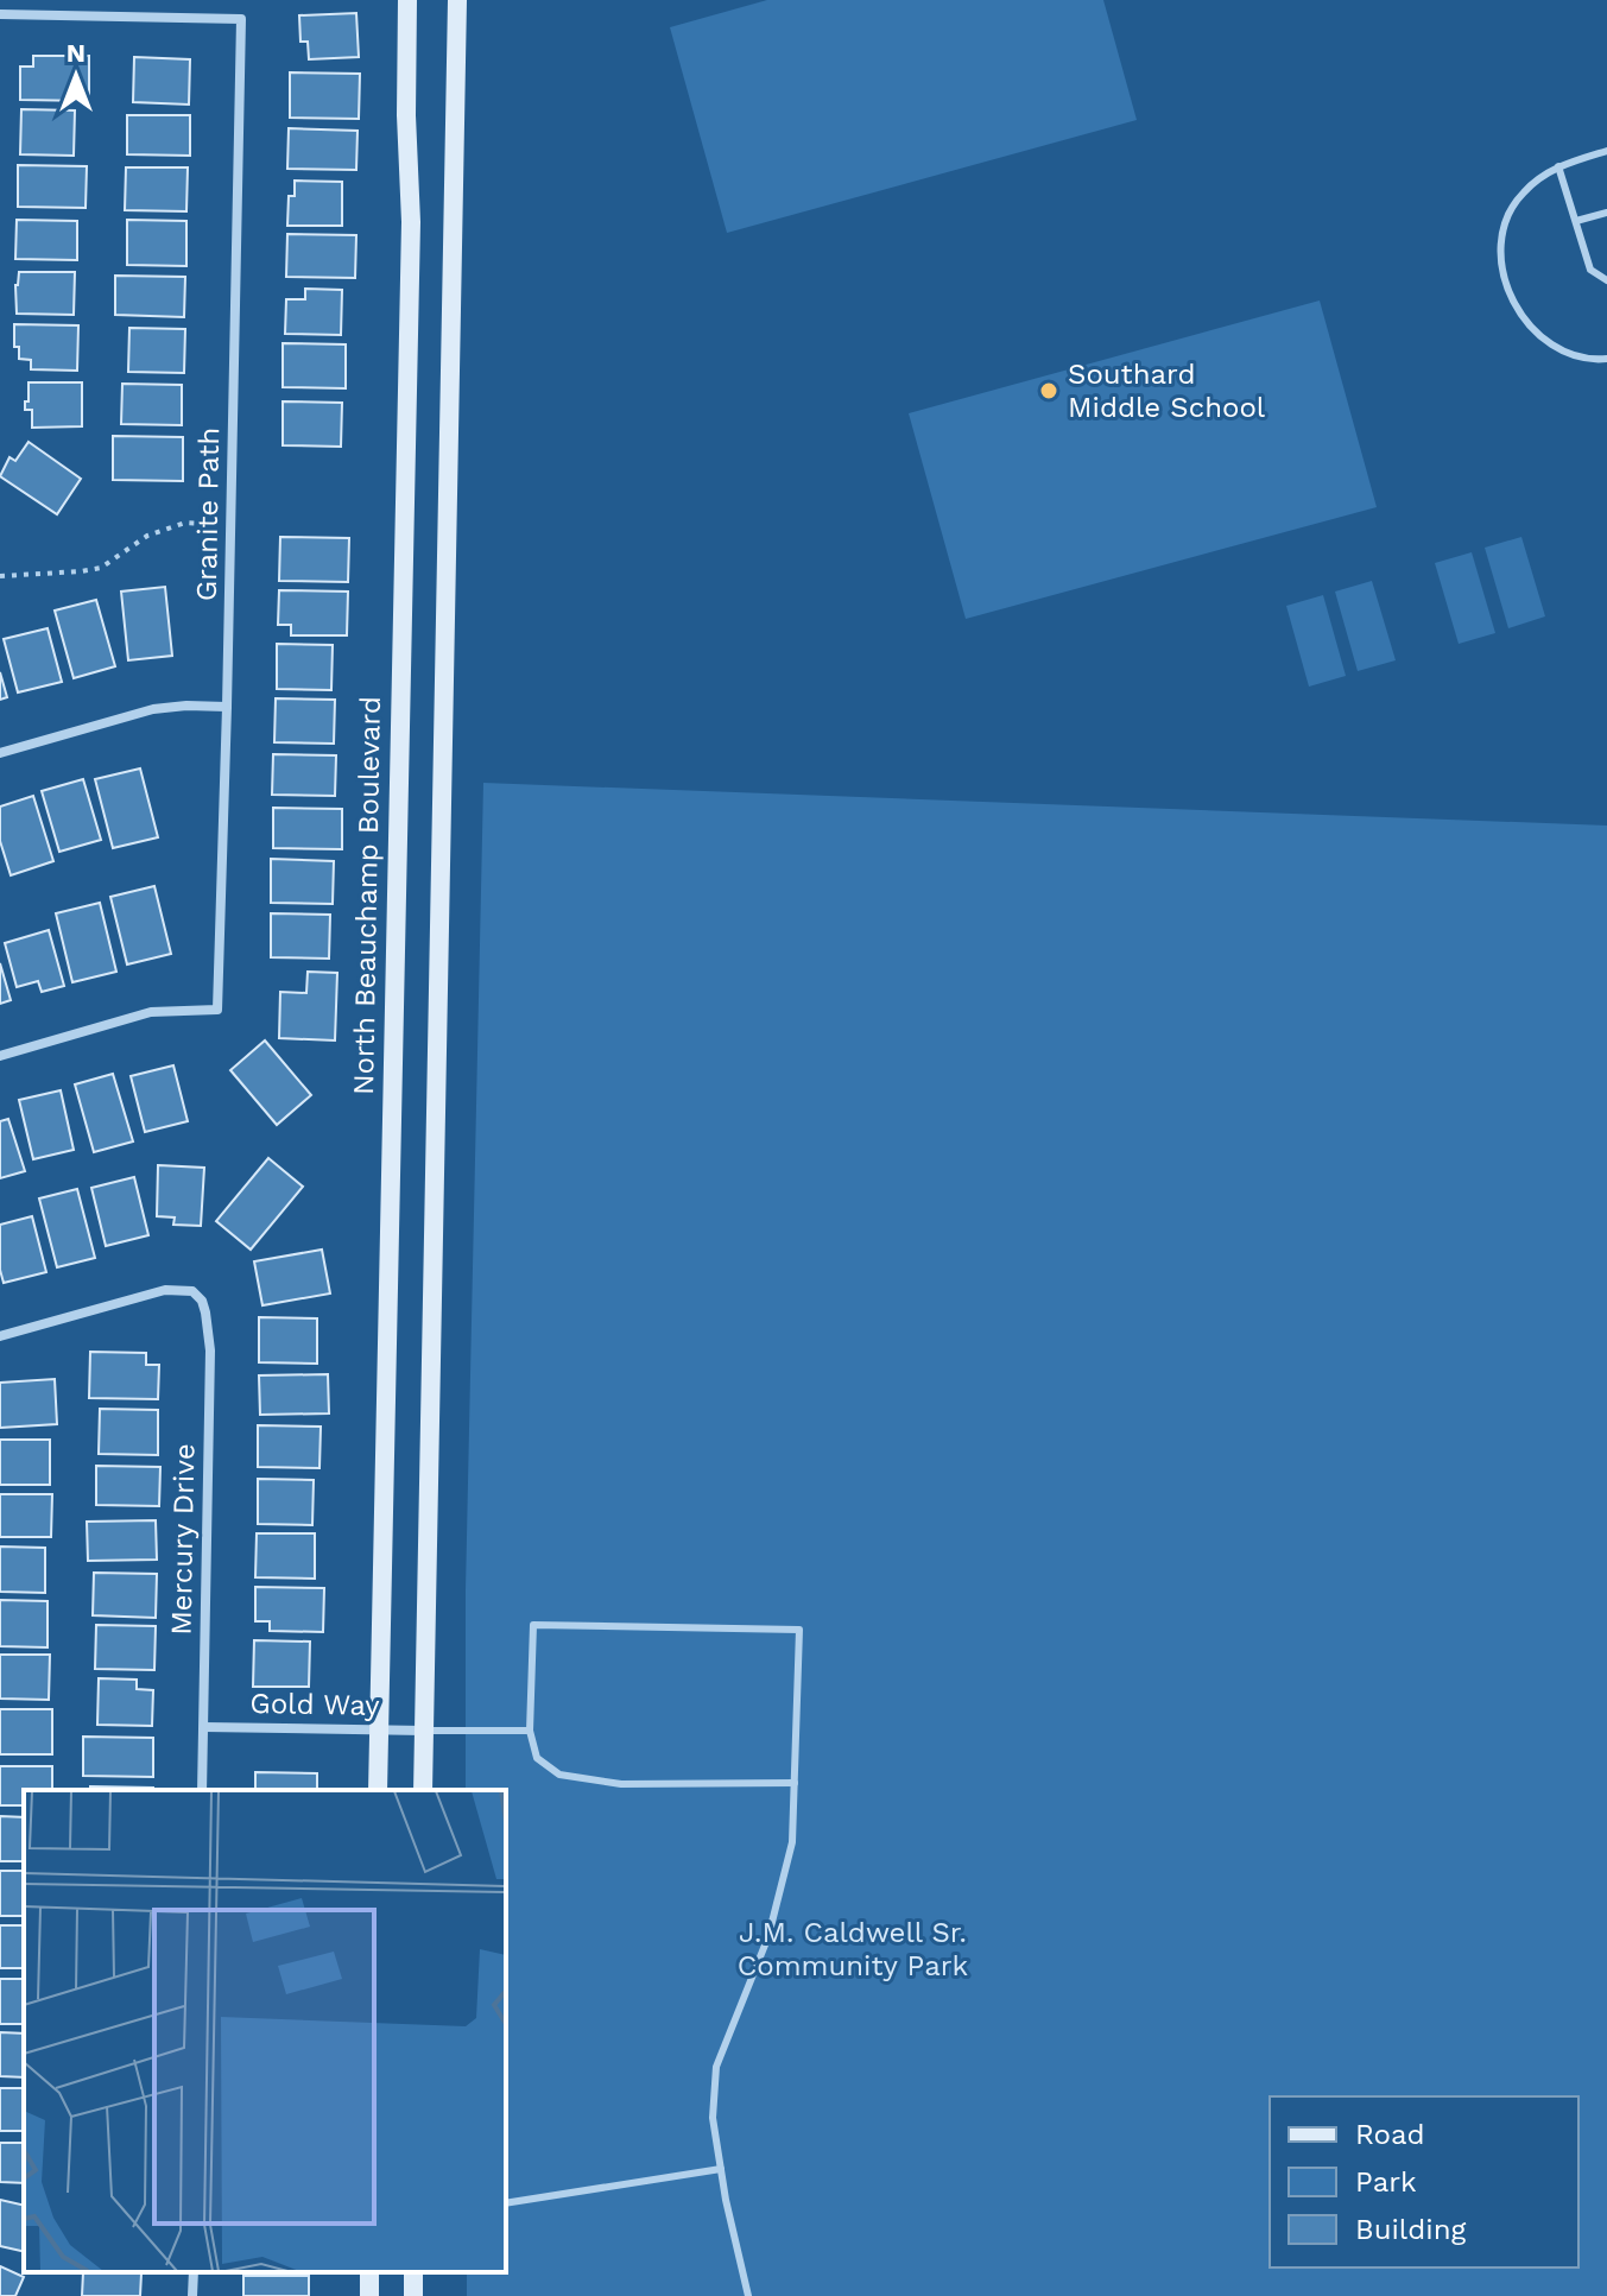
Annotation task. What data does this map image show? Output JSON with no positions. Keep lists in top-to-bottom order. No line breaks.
{"streets":{"street":["Granite Path","North Beauchamp Boulevard","Mercury Drive","Gold Way"]},"crossings":[["North Beauchamp Boulevard","Gold Way"],["Mercury Drive","Gold Way"]],"parks":["J.M. Caldwell Sr. Community Park"],"places":["Southard Middle School"],"legend":["Road","Park","Building"],"north":"top"}
